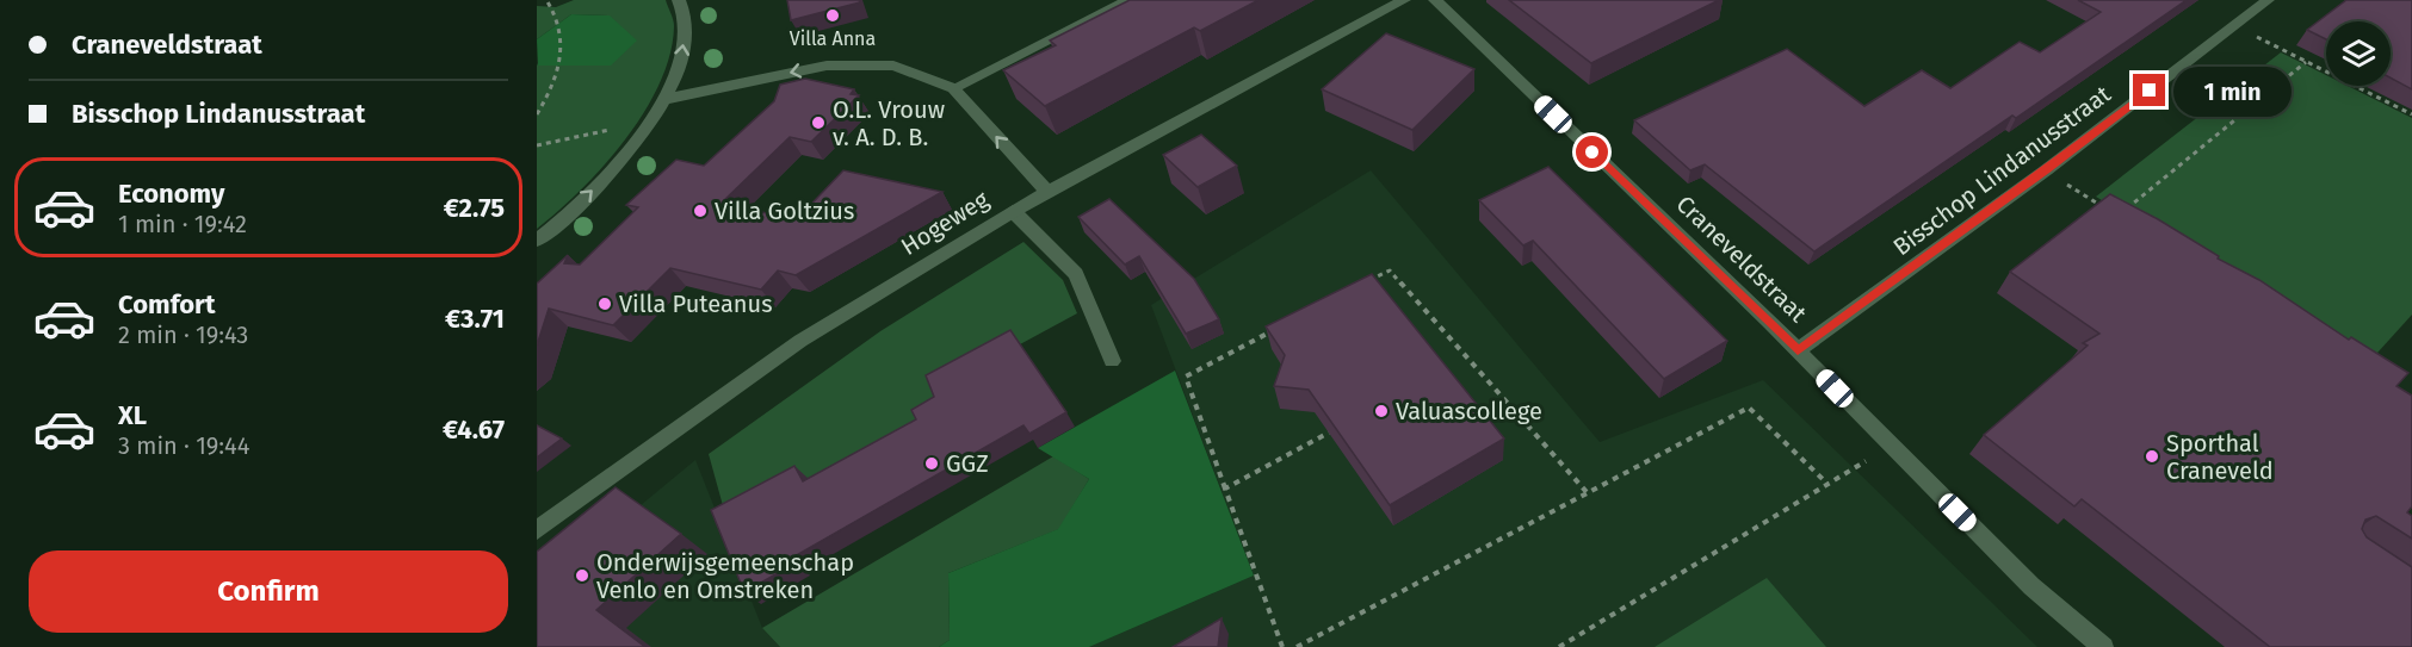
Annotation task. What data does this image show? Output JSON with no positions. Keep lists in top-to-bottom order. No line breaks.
{"streets":{"street":["Bisschop Lindanusstraat","Hogeweg","Craneveldstraat"]},"crossings":[["Bisschop Lindanusstraat","Craneveldstraat"]],"places":["Villa Anna","O.L. Vrouw v. A. D. B.","Villa Goltzius","Villa Puteanus","Valuascollege","Sporthal Craneveld","GGZ","Onderwijsgemeenschap Venlo en Omstreken"],"page":{"banner":["Craneveldstraat","Bisschop Lindanusstraat"],"bubble":"1 min","list":[{"name":"Economy","note":"1 min · 19:42","value":"€2.75"},{"name":"Comfort","note":"2 min · 19:43","value":"€3.71"},{"name":"XL","note":"3 min · 19:44","value":"€4.67"}],"buttons":"Confirm"}}
